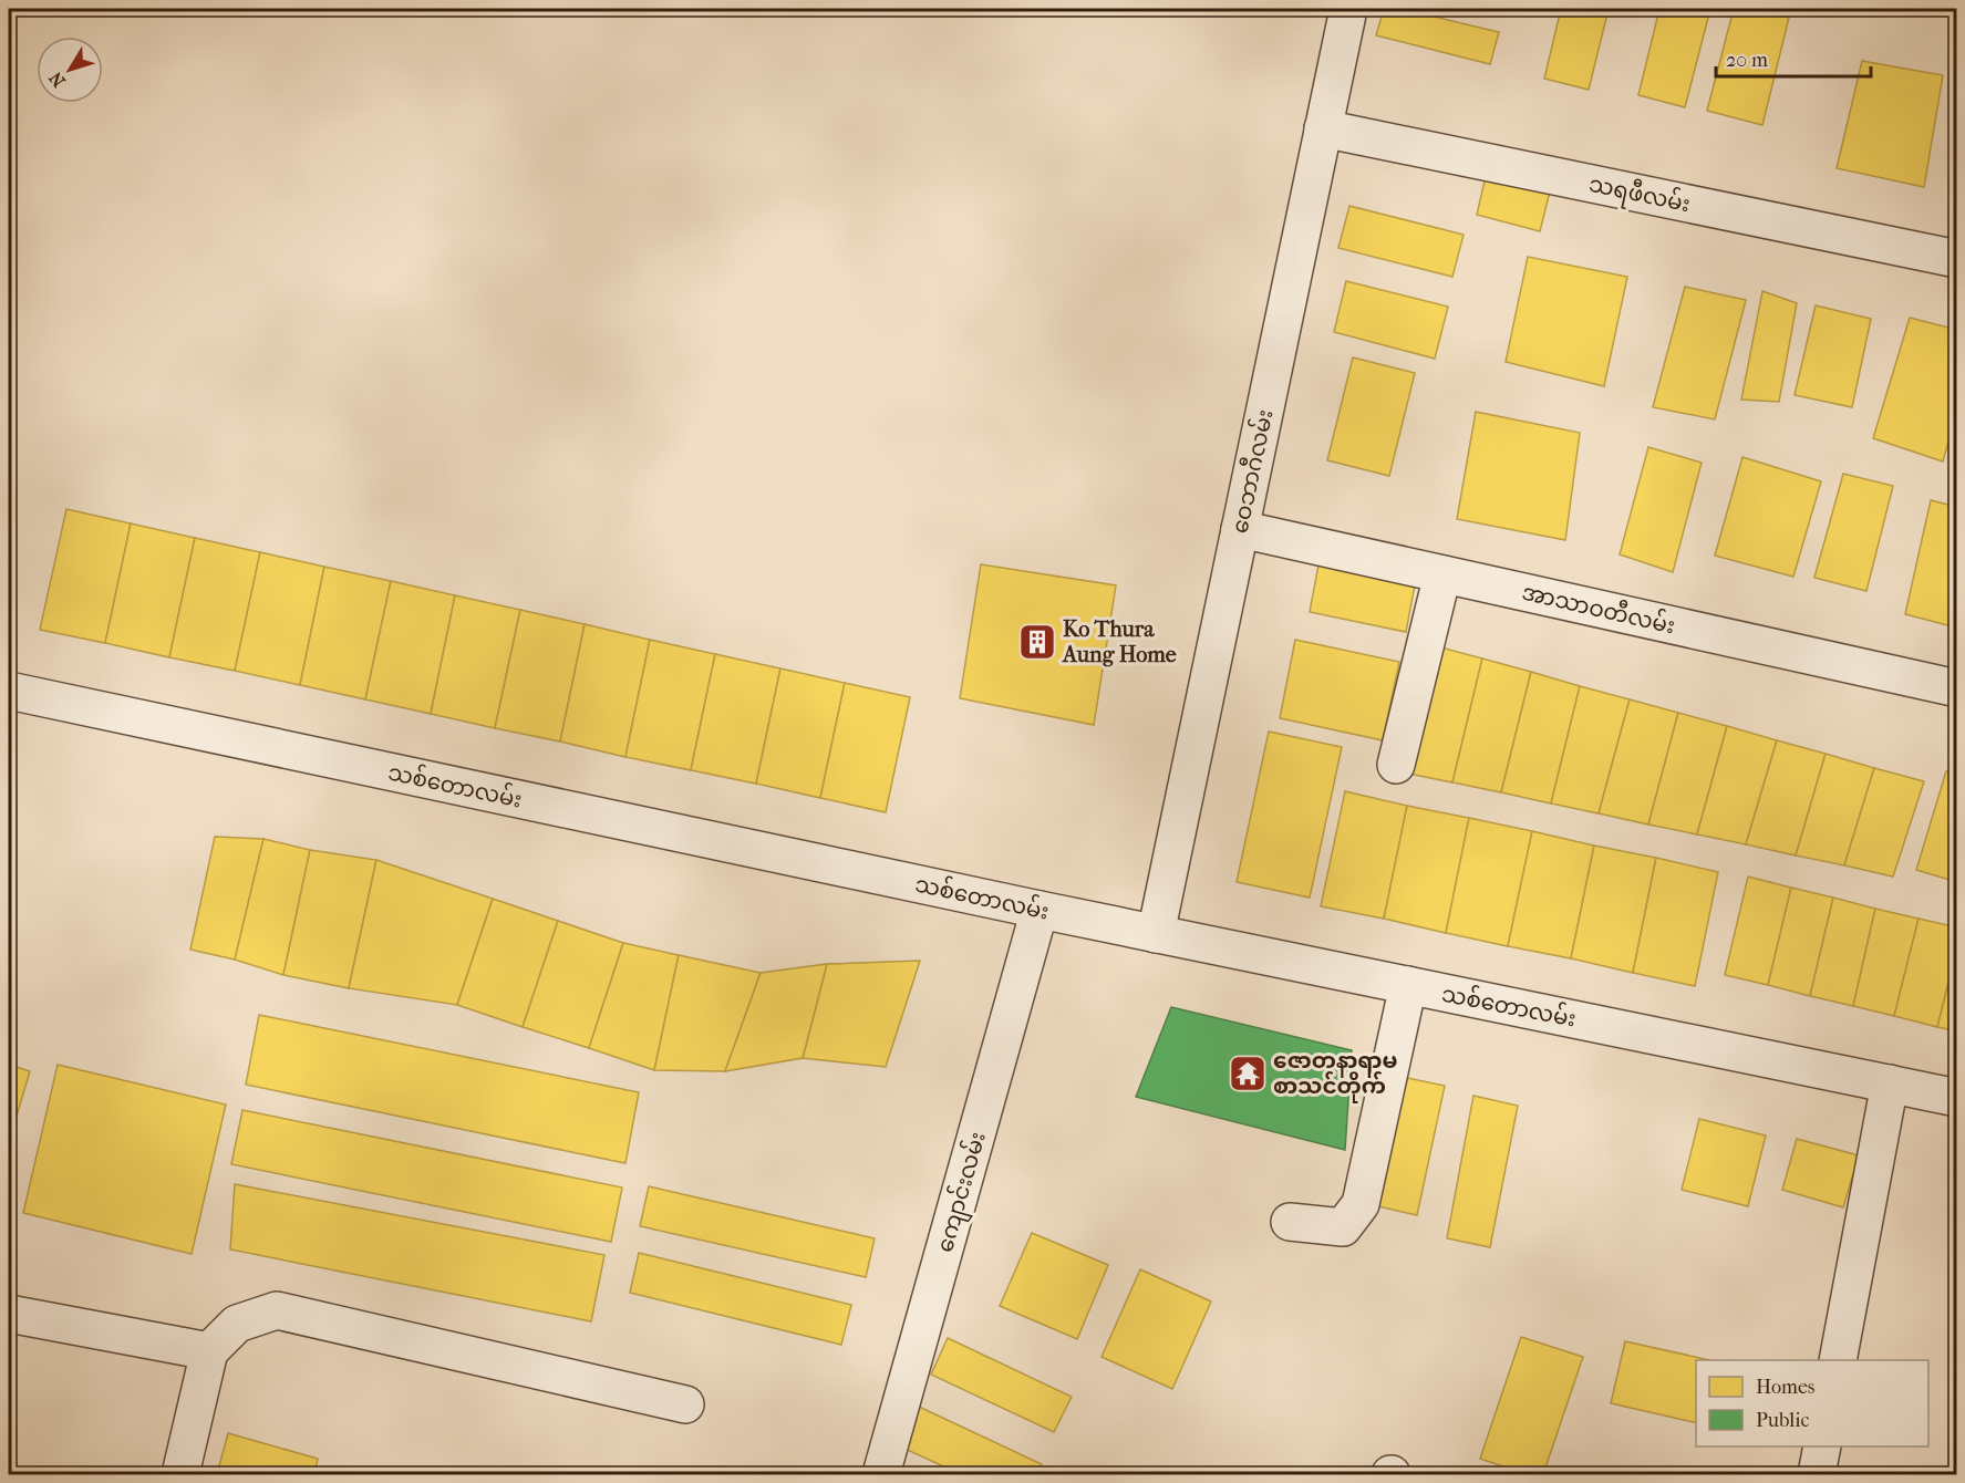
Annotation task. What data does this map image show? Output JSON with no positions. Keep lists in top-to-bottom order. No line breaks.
{"streets":{"street":["သရဖီလမ်း","ဝေဘာဂီလမ်း","အာသာဝတီလမ်း","သစ်တောလမ်း","ကျောင်းလမ်း"]},"crossings":[["သရဖီလမ်း","ဝေဘာဂီလမ်း"],["ဝေဘာဂီလမ်း","အာသာဝတီလမ်း"],["ဝေဘာဂီလမ်း","သစ်တောလမ်း"],["သစ်တောလမ်း","ကျောင်းလမ်း"]],"places":{"building":["Ko Thura Aung Home"],"temple":["ဇောတနာရာမ စာသင်တိုက်"]},"legend":["Homes","Public"],"scale_bar":"20 m","north":"bottom left"}
